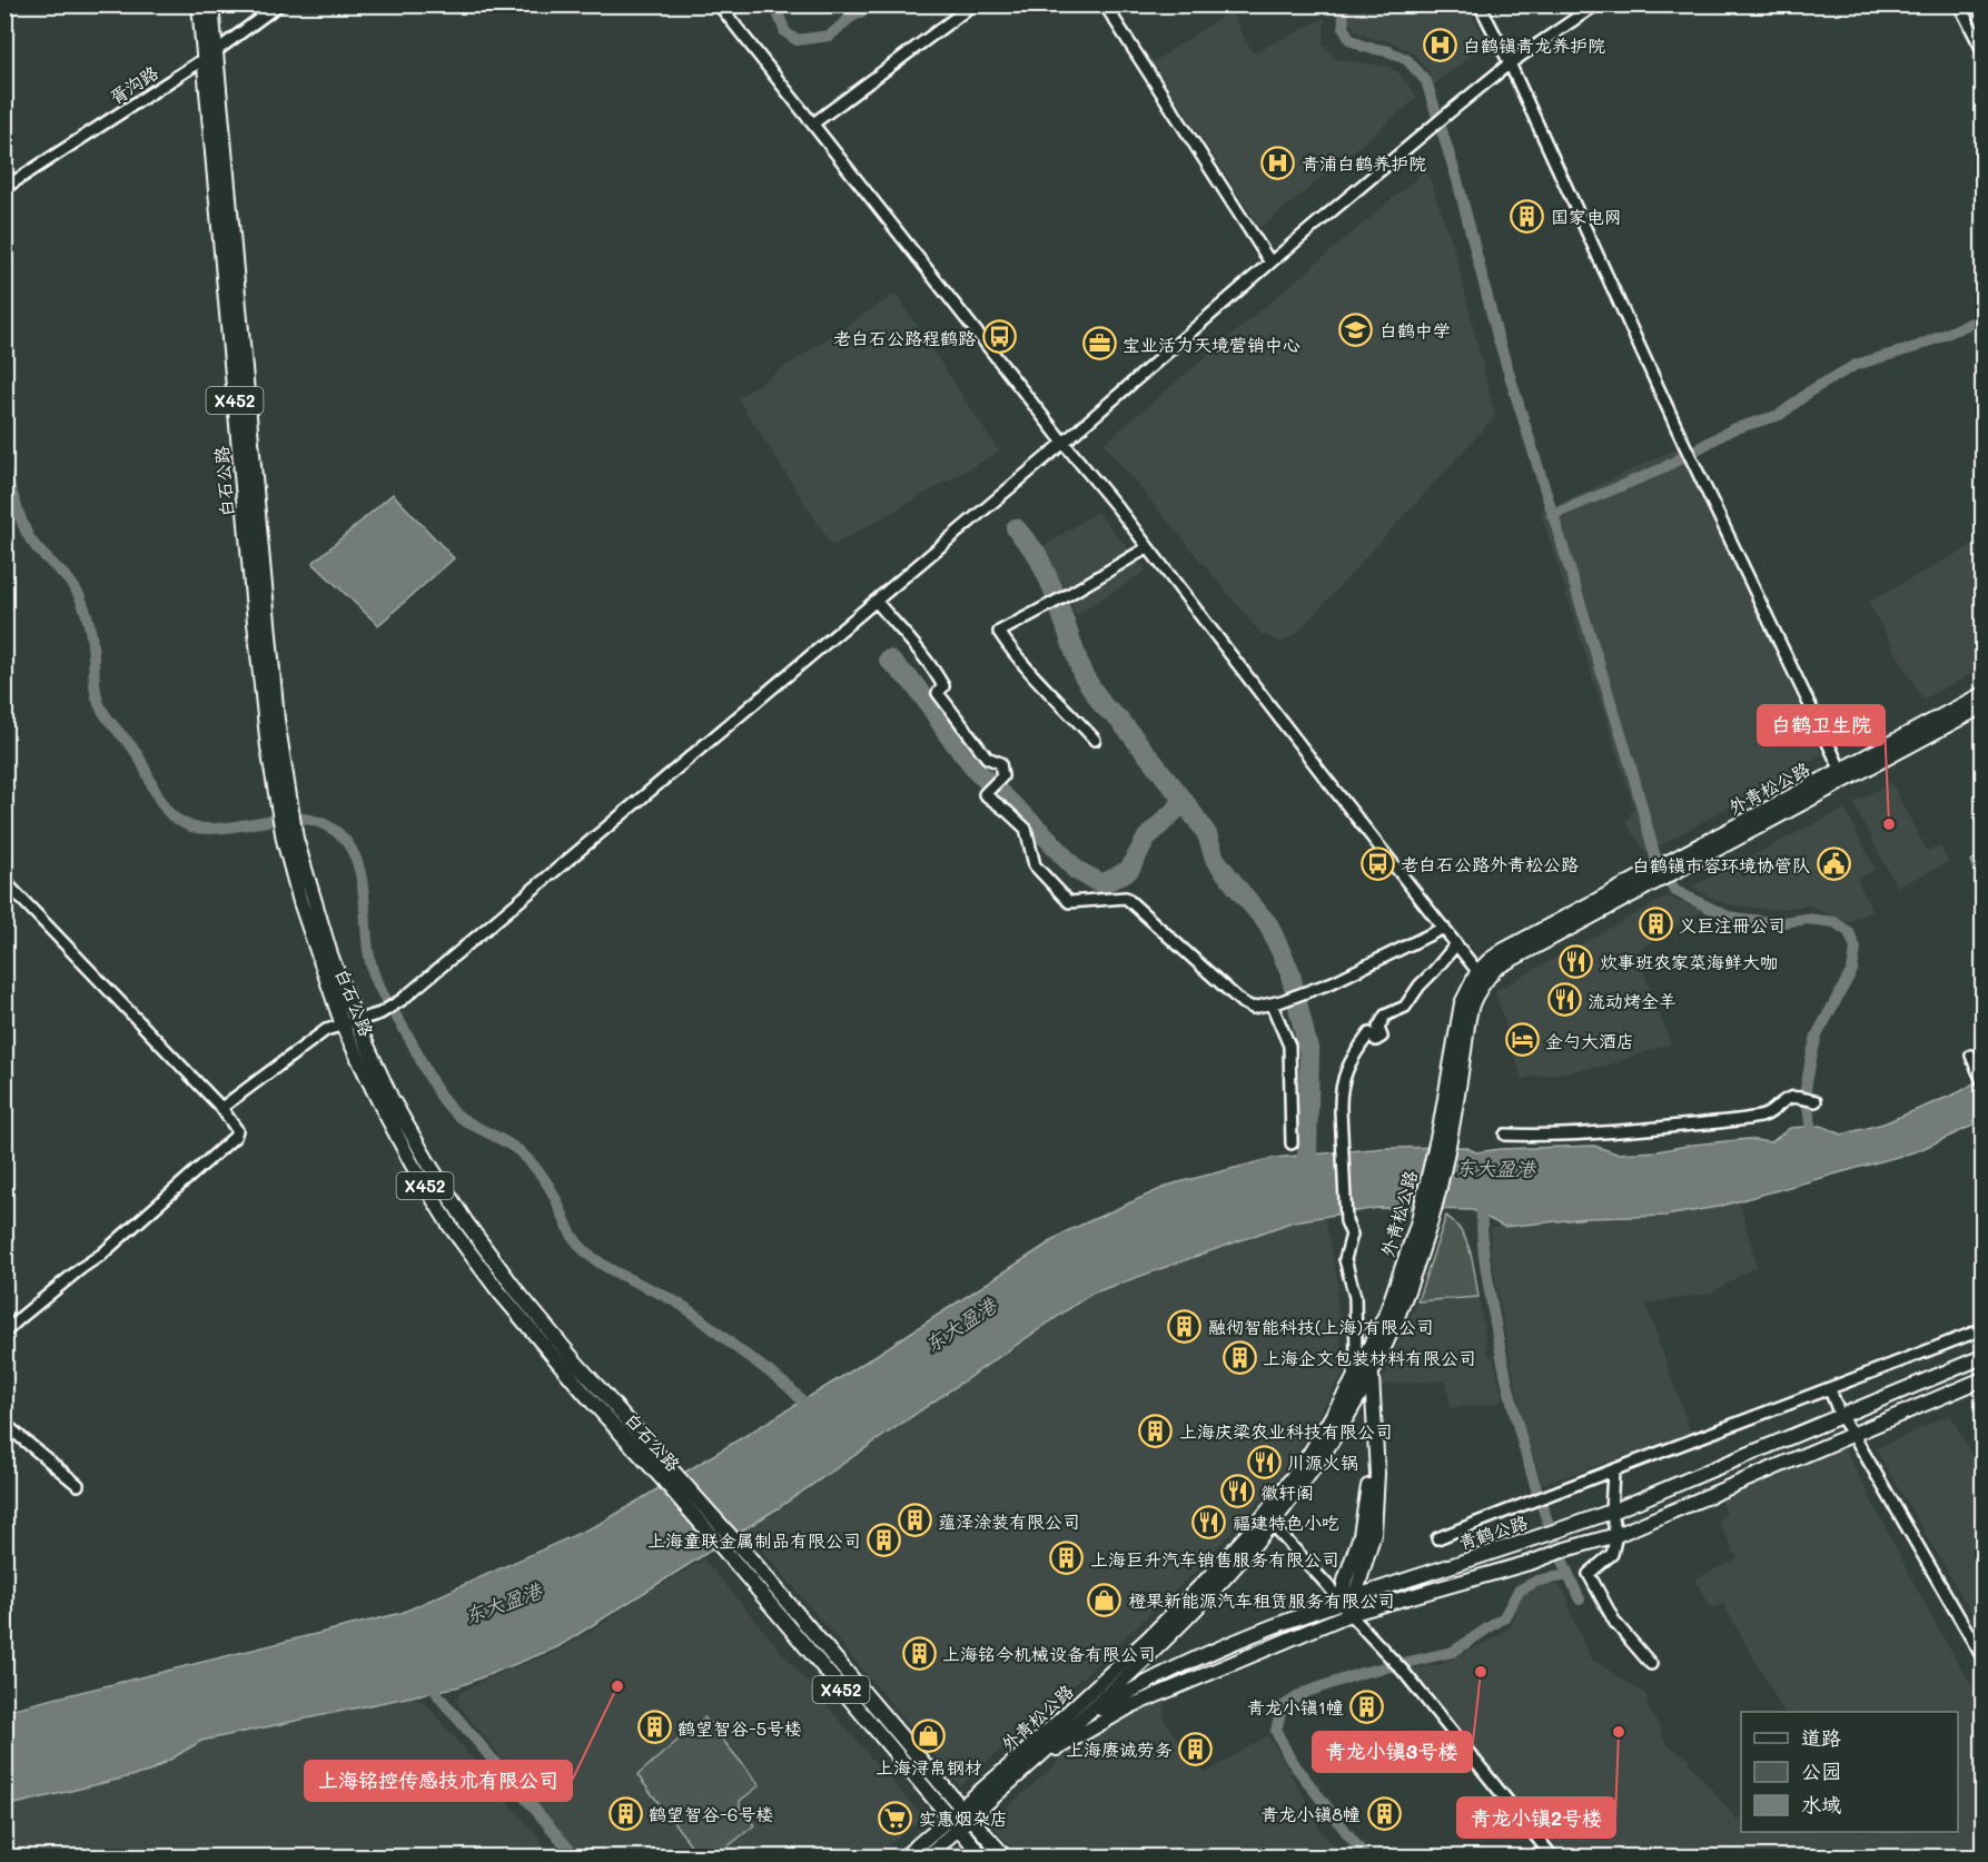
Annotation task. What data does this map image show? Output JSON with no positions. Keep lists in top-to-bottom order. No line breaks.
{"streets":{"main road":["X452","白石公路","外青松公路","青鹤公路"],"street":["胥沟路"]},"crossings":[["胥沟路","白石公路"],["白石公路","外青松公路"],["外青松公路","青鹤公路"]],"water":["东大盈港"],"places":{"hospital":["白鹤镇青龙养护院","青浦白鹤养护院"],"building":["国家电网","义巨注册公司","融彻智能科技(上海)有限公司","上海企文包装材料有限公司","上海庆梁农业科技有限公司","蕴泽涂装有限公司","上海童联金属制品有限公司","上海巨升汽车销售服务有限公司","上海铭今机械设备有限公司","青龙小镇1幢","鹤望智谷-5号楼","上海赓诚劳务","鹤望智谷-6号楼","青龙小镇8幢"],"school or university":["白鹤中学"],"bus stop":["老白石公路程鹤路","老白石公路外青松公路"],"office":["宝业活力天境营销中心"],"other":["白鹤卫生院","青龙小镇3号楼","上海铭控传感技术有限公司","青龙小镇2号楼"],"public building":["白鹤镇市容环境协管队"],"restaurant":["炊事班农家菜海鲜大咖","流动烤全羊","川源火锅","徽轩阁","福建特色小吃"],"hotel":["金勺大酒店"],"shop":["橙果新能源汽车租赁服务有限公司","上海浔帛钢材"],"supermarket":["实惠烟杂店"]},"legend":["道路","公园","水域"]}
